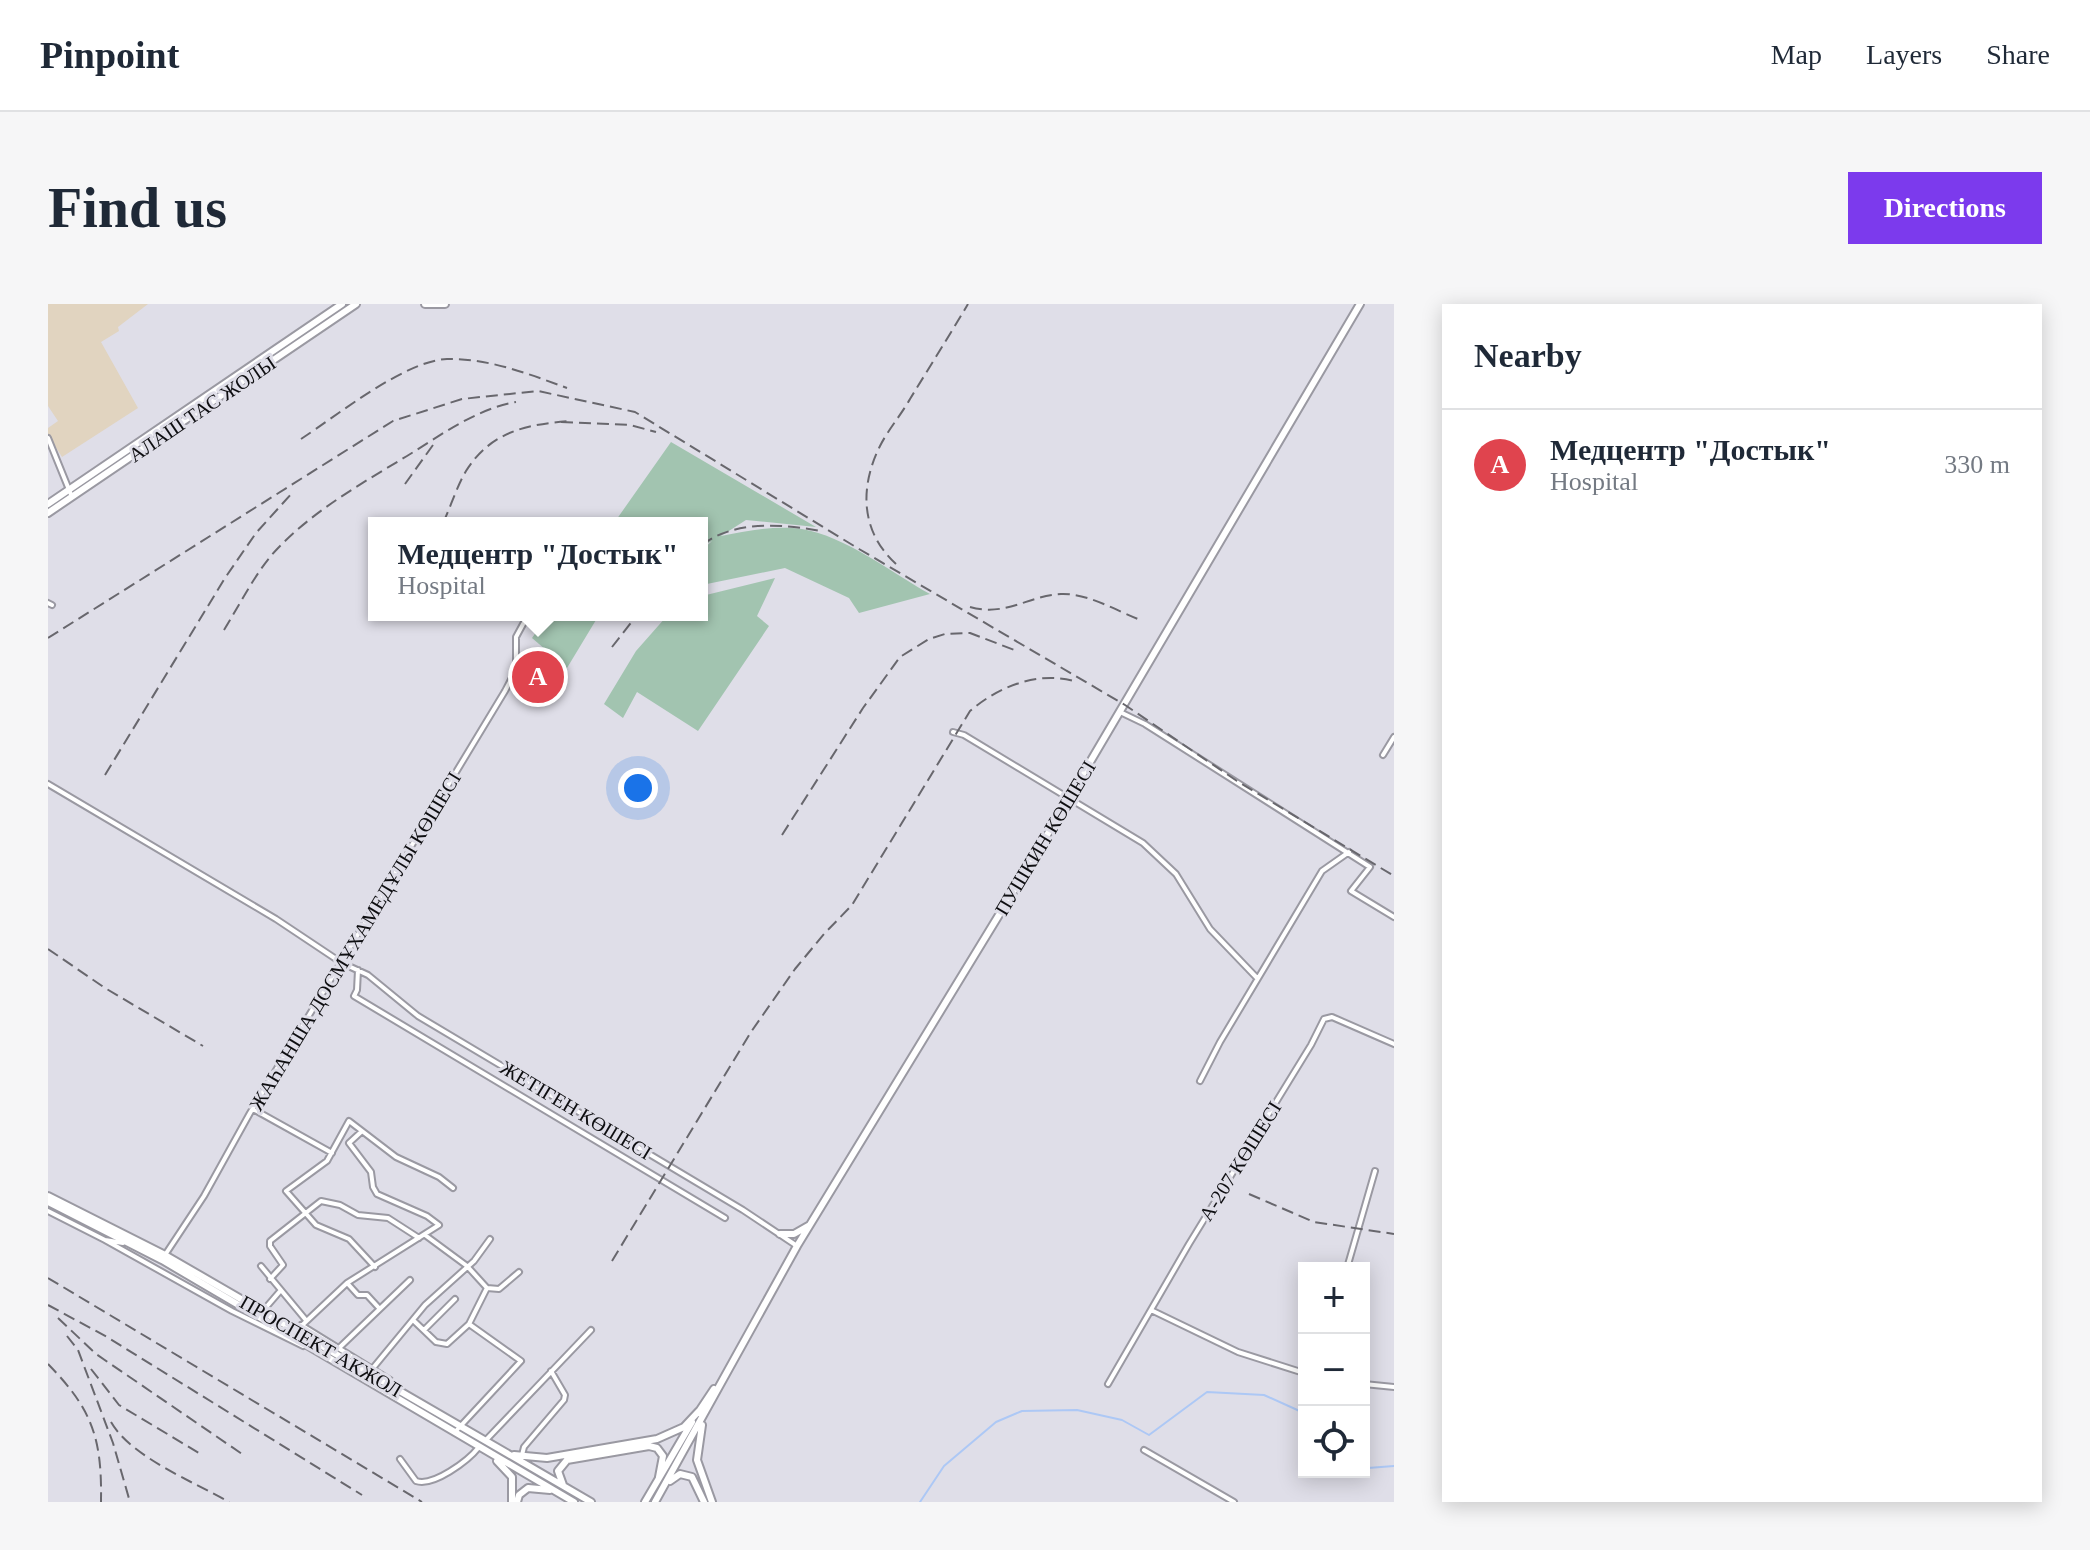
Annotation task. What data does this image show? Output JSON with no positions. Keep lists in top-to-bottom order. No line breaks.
{"streets":{"main road":["АЛАШ ТАС ЖОЛЫ","ПУШКИН КӨШЕСІ","ПРОСПЕКТ АКЖОЛ"],"street":["ЖАҺАНША ДОСМҰХАМЕДҰЛЫ КӨШЕСІ","ЖЕТІГЕН КӨШЕСІ","А-207 КӨШЕСІ"]},"crossings":[["ПУШКИН КӨШЕСІ","ЖЕТІГЕН КӨШЕСІ"],["ЖАҺАНША ДОСМҰХАМЕДҰЛЫ КӨШЕСІ","ЖЕТІГЕН КӨШЕСІ"],["ЖАҺАНША ДОСМҰХАМЕДҰЛЫ КӨШЕСІ","ПРОСПЕКТ АКЖОЛ"]],"page":{"header":"Pinpoint","nav":["Map","Layers","Share"],"buttons":"Directions","title":"Find us","heading":"Nearby","list":[{"mark":"A","name":"Медцентр \"Достык\"","note":"Hospital","value":"330 m"}],"popup":["Медцентр \"Достык\"","Hospital"],"pins":"A","map_buttons":["+","−"]}}
